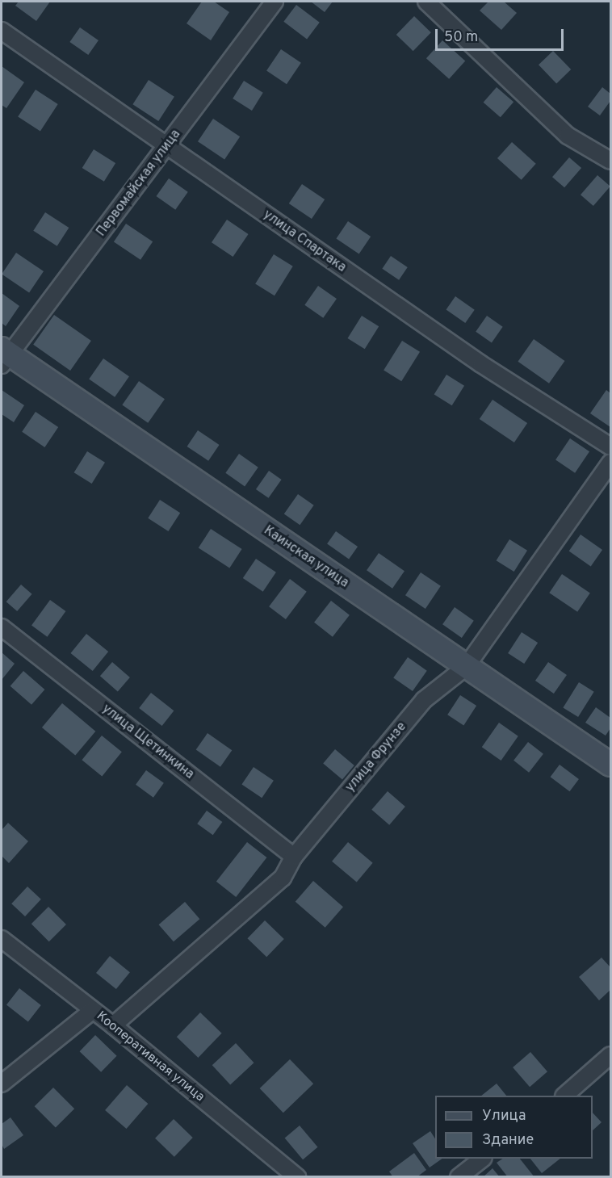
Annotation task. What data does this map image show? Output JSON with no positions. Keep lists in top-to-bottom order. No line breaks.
{"streets":{"main road":["Каинская улица"],"street":["Первомайская улица","улица Спартака","улица Щетинкина","улица Фрунзе","Кооперативная улица"]},"crossings":[["Первомайская улица","улица Спартака"],["Первомайская улица","Каинская улица"],["Каинская улица","улица Фрунзе"],["улица Щетинкина","улица Фрунзе"],["улица Фрунзе","Кооперативная улица"]],"legend":["Улица","Здание"],"scale_bar":"50 m"}
